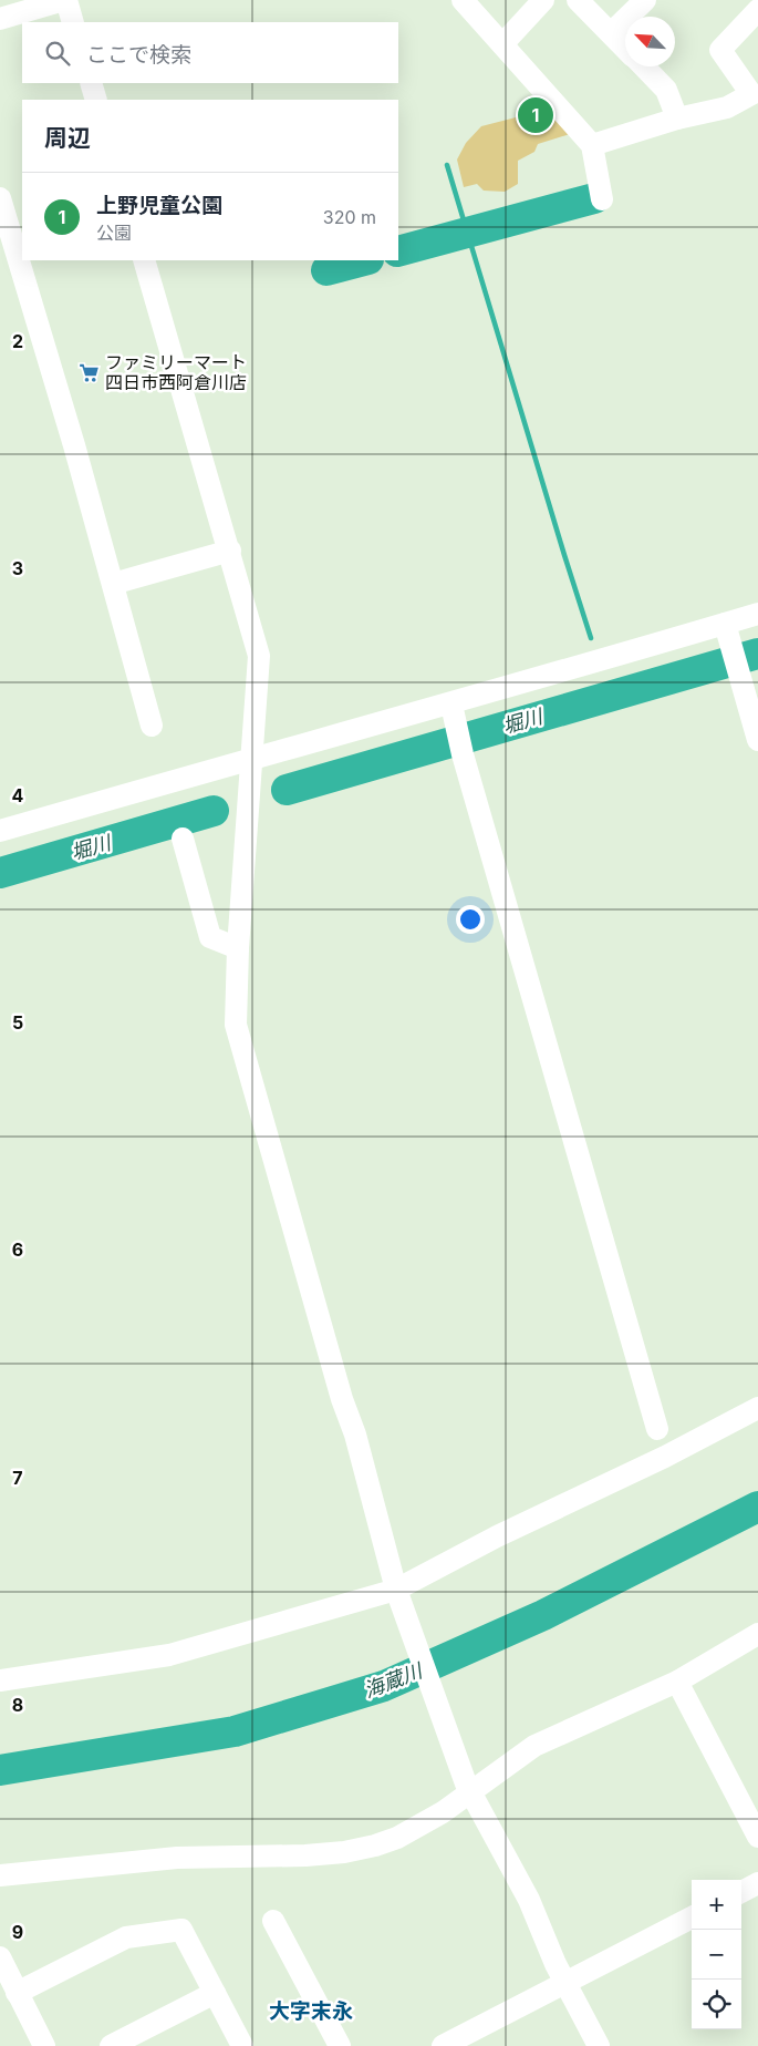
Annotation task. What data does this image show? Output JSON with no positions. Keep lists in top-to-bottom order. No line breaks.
{"districts":["大字末永"],"water":["堀川","海蔵川"],"places":{"supermarket":["ファミリーマート 四日市西阿倉川店"]},"north":"top left","page":{"search":"ここで検索","pins":"1","heading":"周辺","list":[{"mark":"1","name":"上野児童公園","note":"公園","value":"320 m"}],"map_buttons":["+","−"]},"grid":{"rows":["2","3","4","5","6","7","8","9"]}}
